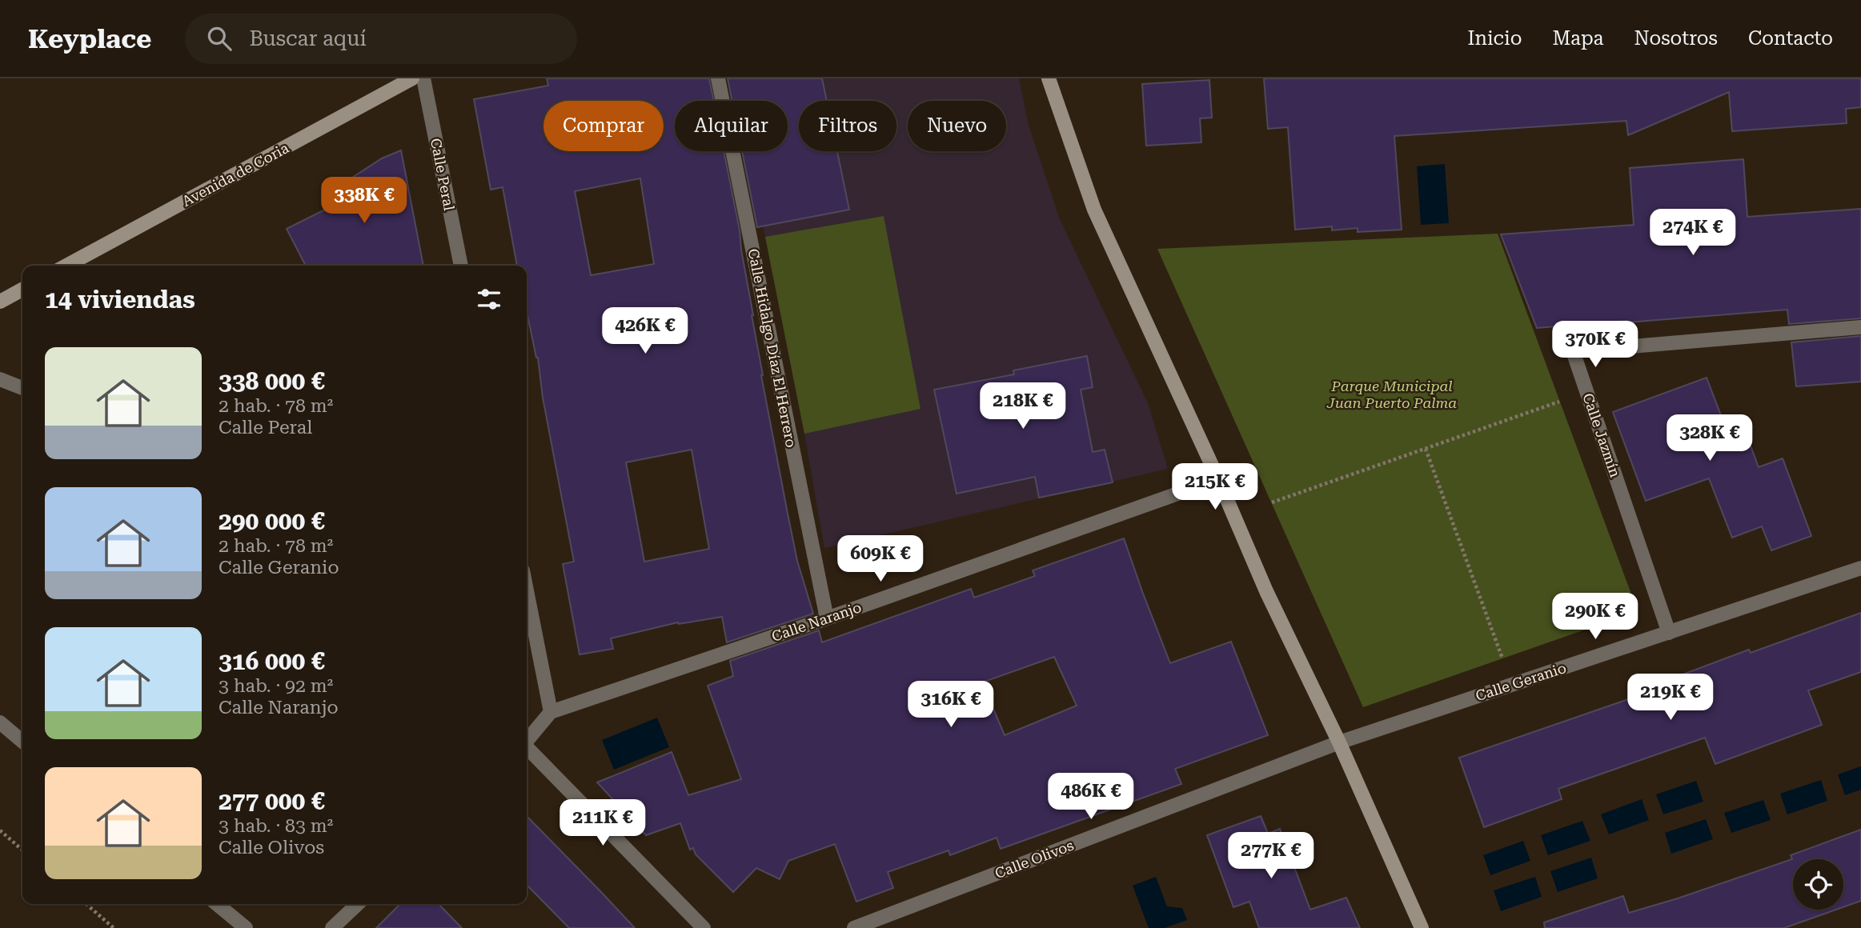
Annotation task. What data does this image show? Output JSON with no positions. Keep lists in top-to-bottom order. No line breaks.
{"streets":{"main road":["Avenida de Coria"],"street":["Calle Peral","Calle Hidalgo Díaz El Herrero","Calle Jazmín","Calle Naranjo","Calle Geranio","Calle Olivos"]},"crossings":[["Calle Hidalgo Díaz El Herrero","Calle Naranjo"],["Calle Jazmín","Calle Geranio"],["Calle Geranio","Calle Olivos"]],"parks":["Parque Municipal Juan Puerto Palma"],"page":{"header":"Keyplace","search":"Buscar aquí","nav":["Inicio","Mapa","Nosotros","Contacto"],"chip":["Comprar","Alquilar","Filtros","Nuevo"],"price":["338K €","274K €","426K €","370K €","218K €","328K €","215K €","609K €","290K €","219K €","316K €","486K €","211K €","277K €"],"heading":"14 viviendas","list":[{"name":"338 000 €","note":"2 hab. · 78 m² · Calle Peral"},{"name":"290 000 €","note":"2 hab. · 78 m² · Calle Geranio"},{"name":"316 000 €","note":"3 hab. · 92 m² · Calle Naranjo"},{"name":"277 000 €","note":"3 hab. · 83 m² · Calle Olivos"}]}}
